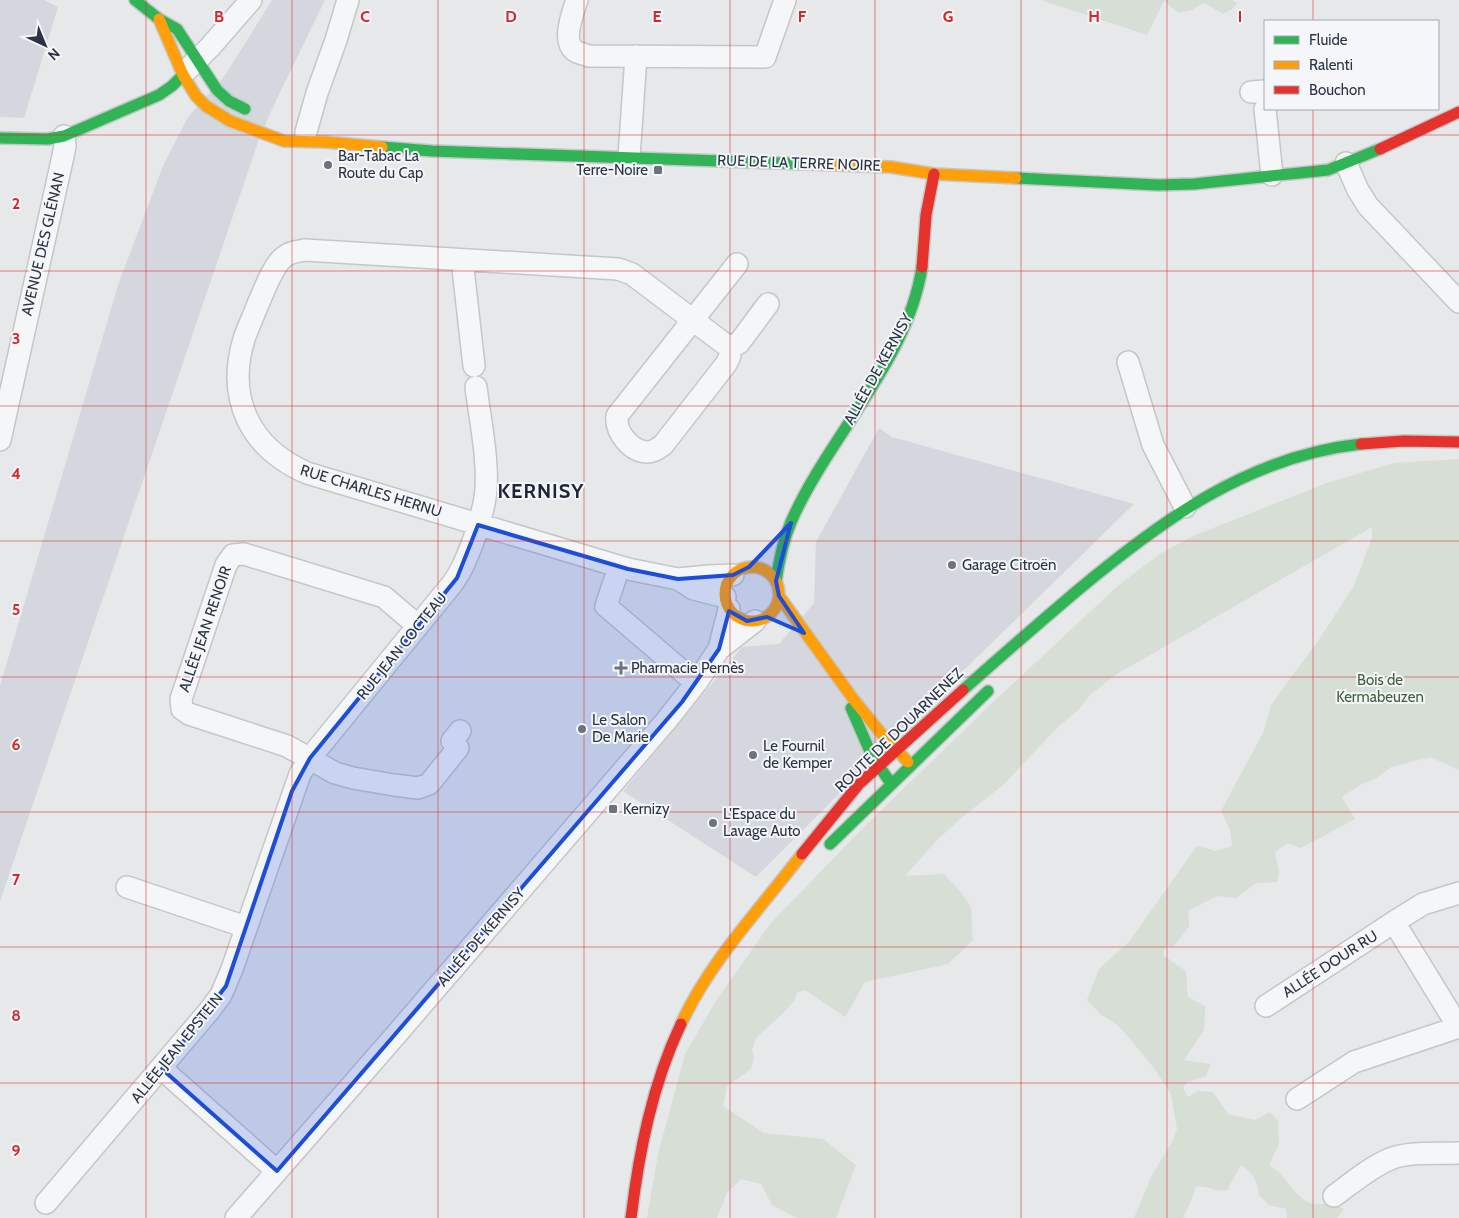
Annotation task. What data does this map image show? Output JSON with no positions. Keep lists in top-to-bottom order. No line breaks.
{"streets":{"street":["RUE DE LA TERRE NOIRE","AVENUE DES GLÉNAN","ALLÉE DE KERNISY","RUE CHARLES HERNU","ALLÉE JEAN RENOIR","RUE JEAN COCTEAU","ROUTE DE DOUARNENEZ","ALLÉE DOUR RU","ALLÉE JEAN EPSTEIN"]},"crossings":[["RUE DE LA TERRE NOIRE","ALLÉE DE KERNISY"],["ALLÉE DE KERNISY","RUE CHARLES HERNU"],["RUE CHARLES HERNU","RUE JEAN COCTEAU"],["ALLÉE JEAN RENOIR","RUE JEAN COCTEAU"],["ALLÉE JEAN RENOIR","ALLÉE JEAN EPSTEIN"],["RUE JEAN COCTEAU","ALLÉE JEAN EPSTEIN"]],"districts":["KERNISY"],"parks":["Bois de Kermabeuzen"],"places":{"other":["Bar-Tabac La Route du Cap","Garage Citroën","Le Salon De Marie","Le Fournil de Kemper","L'Espace du Lavage Auto"],"transit":["Terre-Noire","Kernizy"],"health":["Pharmacie Pernès"]},"legend":["Fluide","Ralenti","Bouchon"],"north":"bottom right","grid":{"columns":["B","C","D","E","F","G","H","I"],"rows":["2","3","4","5","6","7","8","9"]}}
